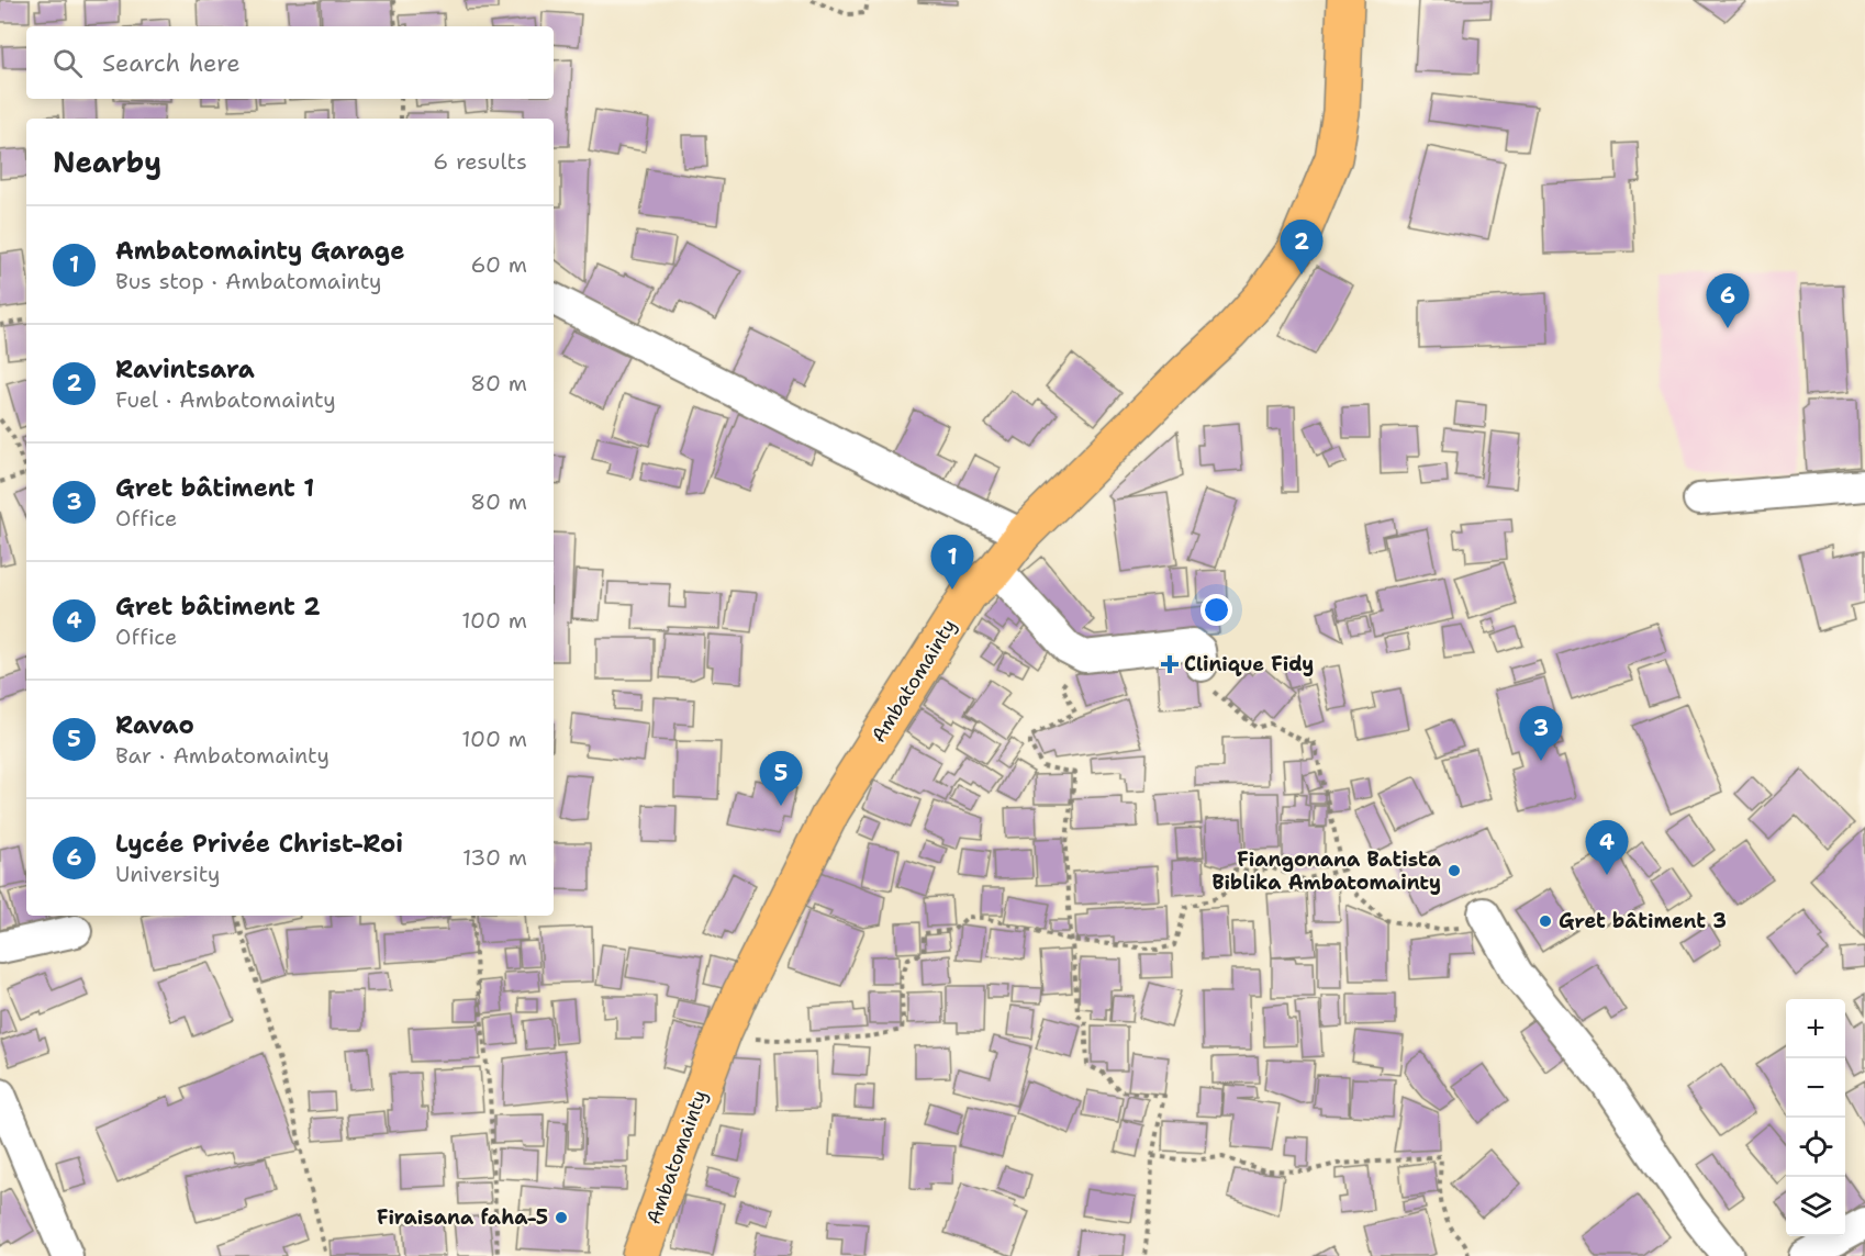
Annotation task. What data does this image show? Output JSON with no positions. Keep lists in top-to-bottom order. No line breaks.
{"streets":{"main road":["Ambatomainty"]},"places":{"health":["Clinique Fidy"],"other":["Fiangonana Batista Biblika Ambatomainty","Gret bâtiment 3","Firaisana faha-5"]},"page":{"search":"Search here","heading":["Nearby","6 results"],"list":[{"mark":"1","name":"Ambatomainty Garage","note":"Bus stop · Ambatomainty","value":"60 m"},{"mark":"2","name":"Ravintsara","note":"Fuel · Ambatomainty","value":"80 m"},{"mark":"3","name":"Gret bâtiment 1","note":"Office","value":"80 m"},{"mark":"4","name":"Gret bâtiment 2","note":"Office","value":"100 m"},{"mark":"5","name":"Ravao","note":"Bar · Ambatomainty","value":"100 m"},{"mark":"6","name":"Lycée Privée Christ-Roi","note":"University","value":"130 m"}],"pins":["2","6","1","3","5","4"],"map_buttons":["+","−"]}}
